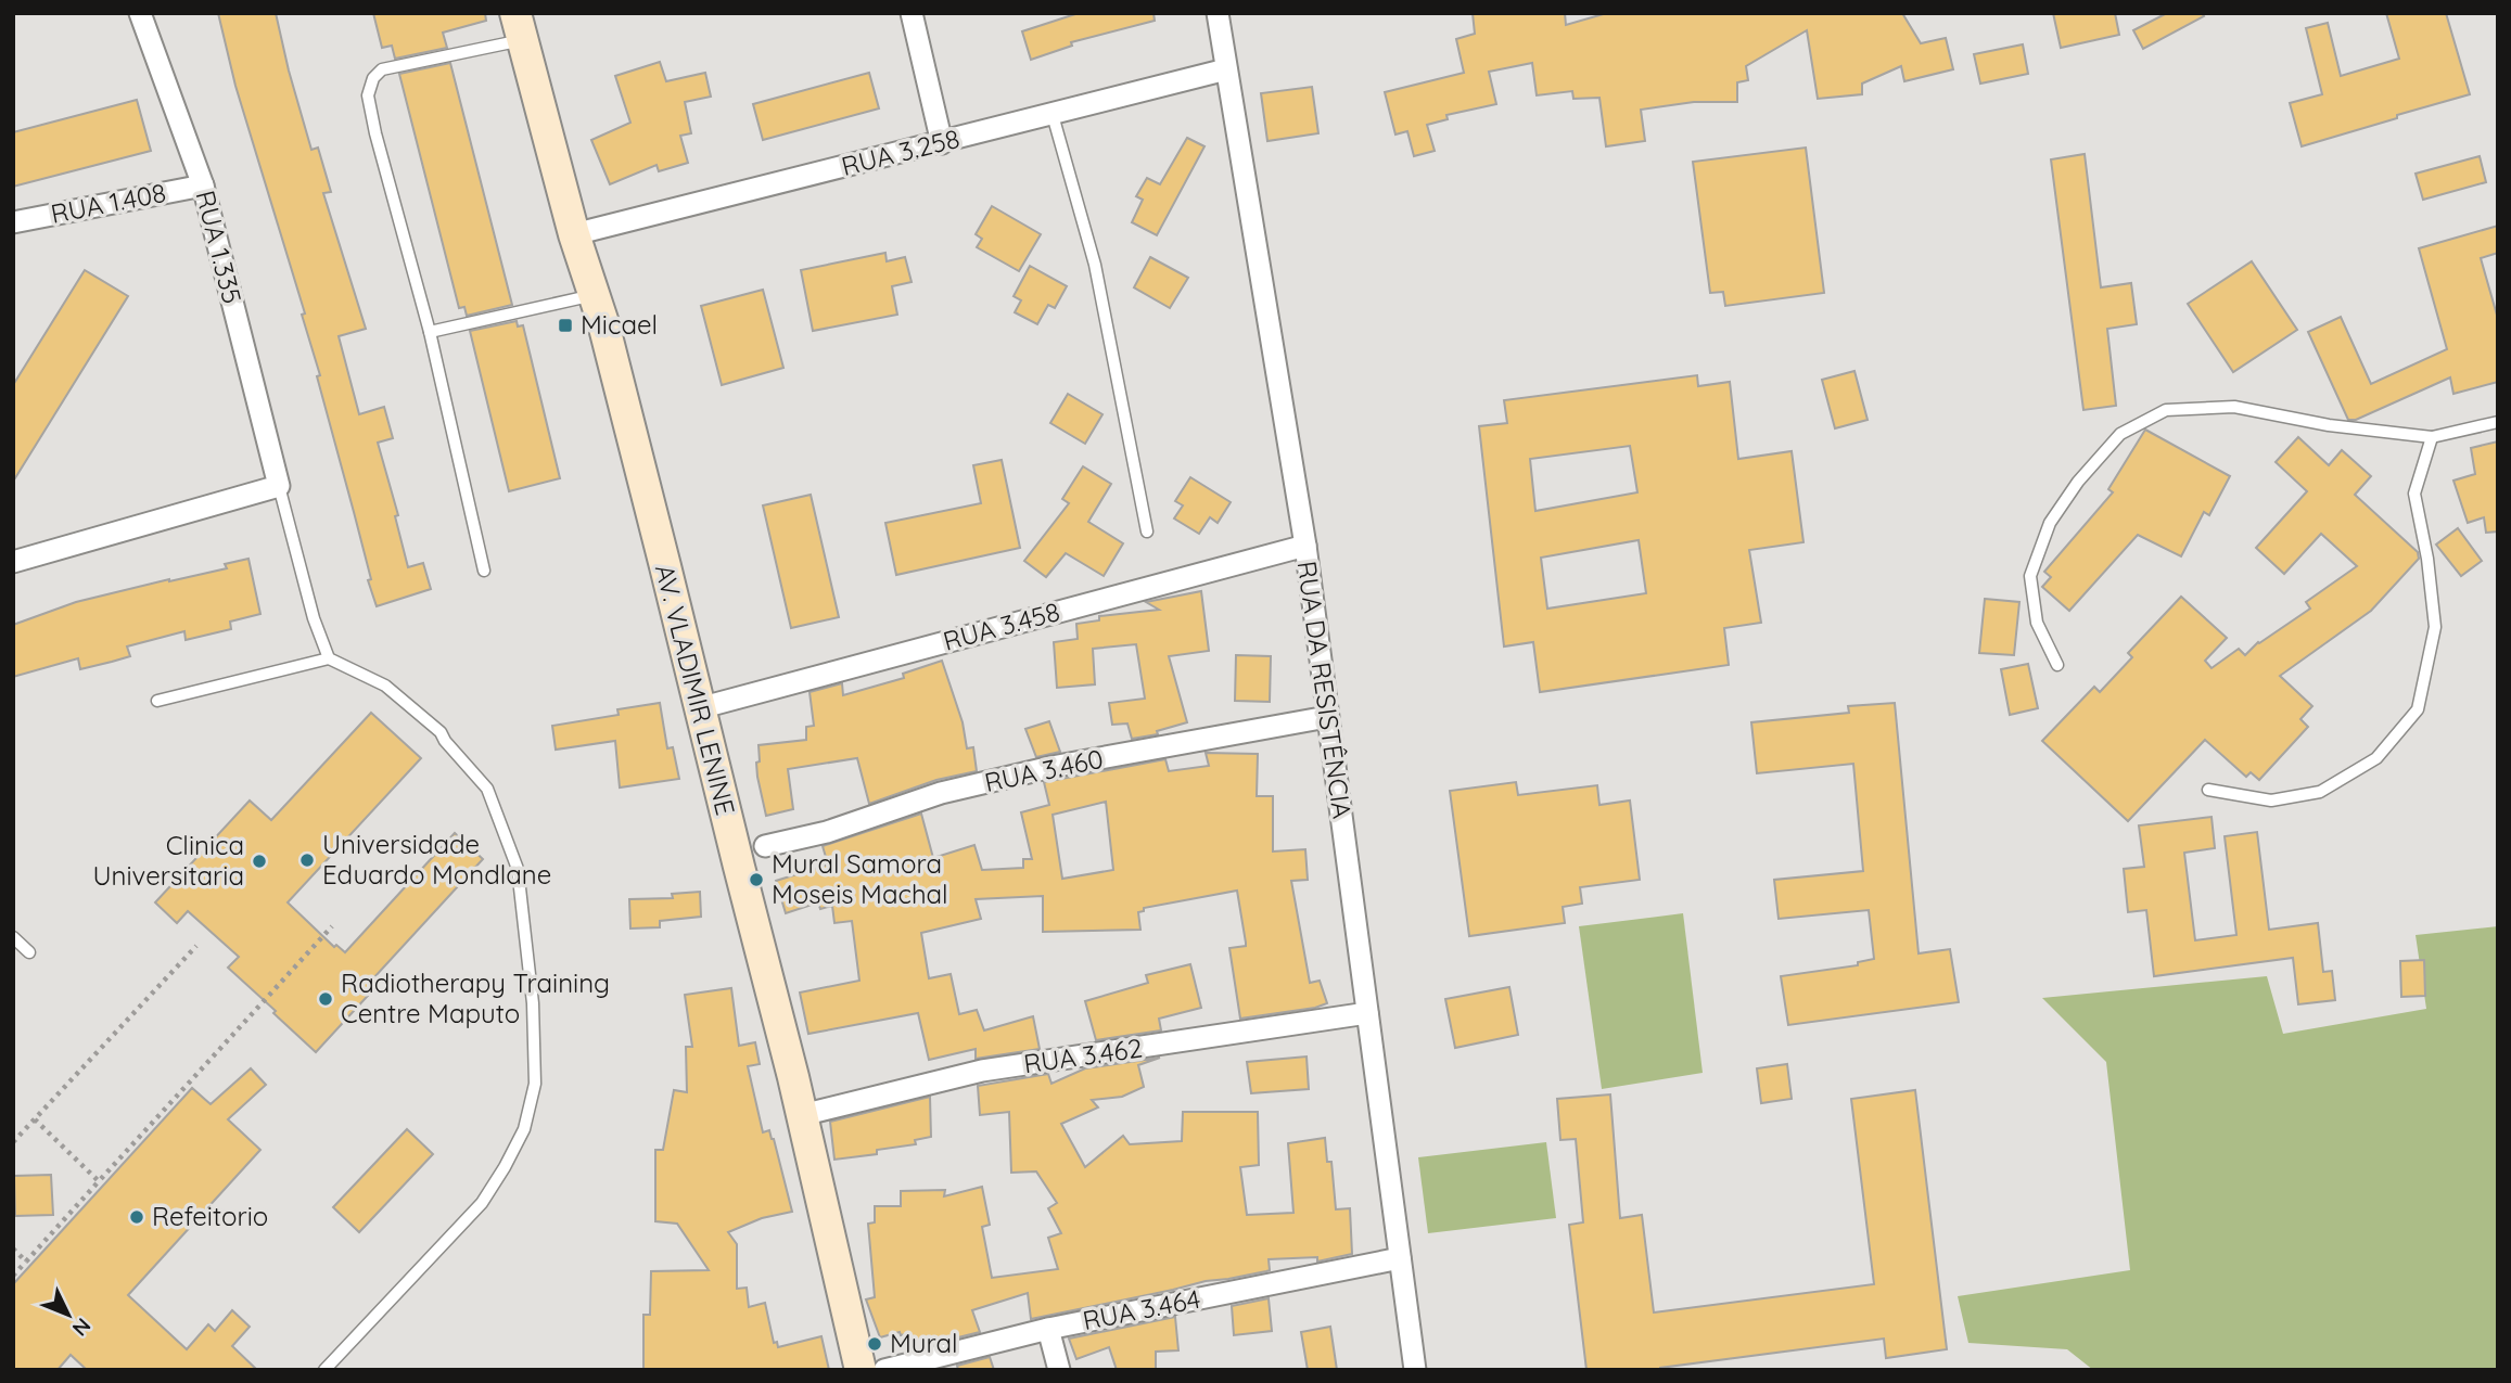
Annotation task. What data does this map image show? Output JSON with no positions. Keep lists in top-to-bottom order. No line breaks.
{"streets":{"main road":["AV. VLADIMIR LENINE"],"street":["RUA 3.258","RUA 1.408","RUA 1.335","RUA 3.458","RUA DA RESISTÊNCIA","RUA 3.460","RUA 3.462","RUA 3.464"]},"crossings":[["RUA 3.258","AV. VLADIMIR LENINE"],["RUA 3.258","RUA DA RESISTÊNCIA"],["RUA 1.408","RUA 1.335"],["RUA 3.458","AV. VLADIMIR LENINE"],["RUA 3.458","RUA DA RESISTÊNCIA"],["AV. VLADIMIR LENINE","RUA 3.462"],["RUA DA RESISTÊNCIA","RUA 3.460"],["RUA DA RESISTÊNCIA","RUA 3.462"],["RUA DA RESISTÊNCIA","RUA 3.464"]],"places":{"transit":["Micael"],"other":["Universidade Eduardo Mondlane","Clinica Universitaria","Mural Samora Moseis Machal","Radiotherapy Training Centre Maputo","Refeitorio","Mural"]},"north":"bottom right"}
